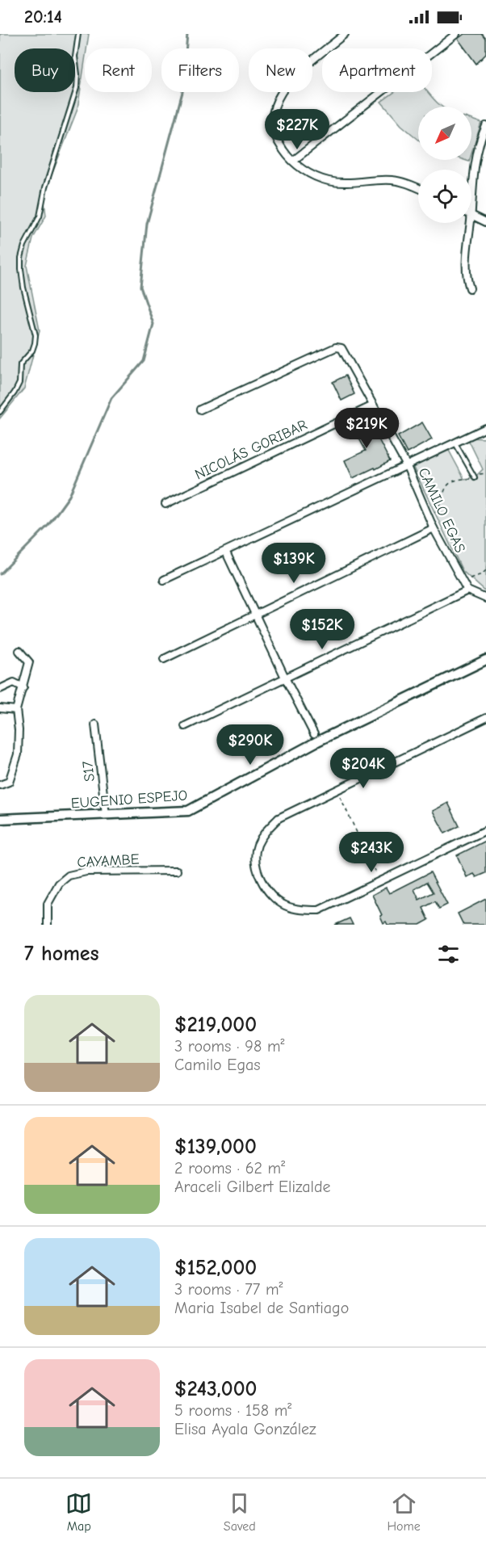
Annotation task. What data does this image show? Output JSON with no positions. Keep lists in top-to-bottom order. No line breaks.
{"streets":{"street":["NICOLÁS GORIBAR","CAMILO EGAS","S17","EUGENIO ESPEJO","CAYAMBE"]},"crossings":[["NICOLÁS GORIBAR","CAMILO EGAS"],["S17","EUGENIO ESPEJO"]],"north":"bottom left","page":{"status":"20:14","chip":["Buy","Rent","Filters","New","Apartment"],"price":["$227K","$219K","$139K","$152K","$290K","$204K","$243K"],"heading":"7 homes","list":[{"name":"$219,000","note":"3 rooms · 98 m² · Camilo Egas"},{"name":"$139,000","note":"2 rooms · 62 m² · Araceli Gilbert Elizalde"},{"name":"$152,000","note":"3 rooms · 77 m² · Maria Isabel de Santiago"},{"name":"$243,000","note":"5 rooms · 158 m² · Elisa Ayala González"}],"tabs":["Map","Saved","Home"]}}
